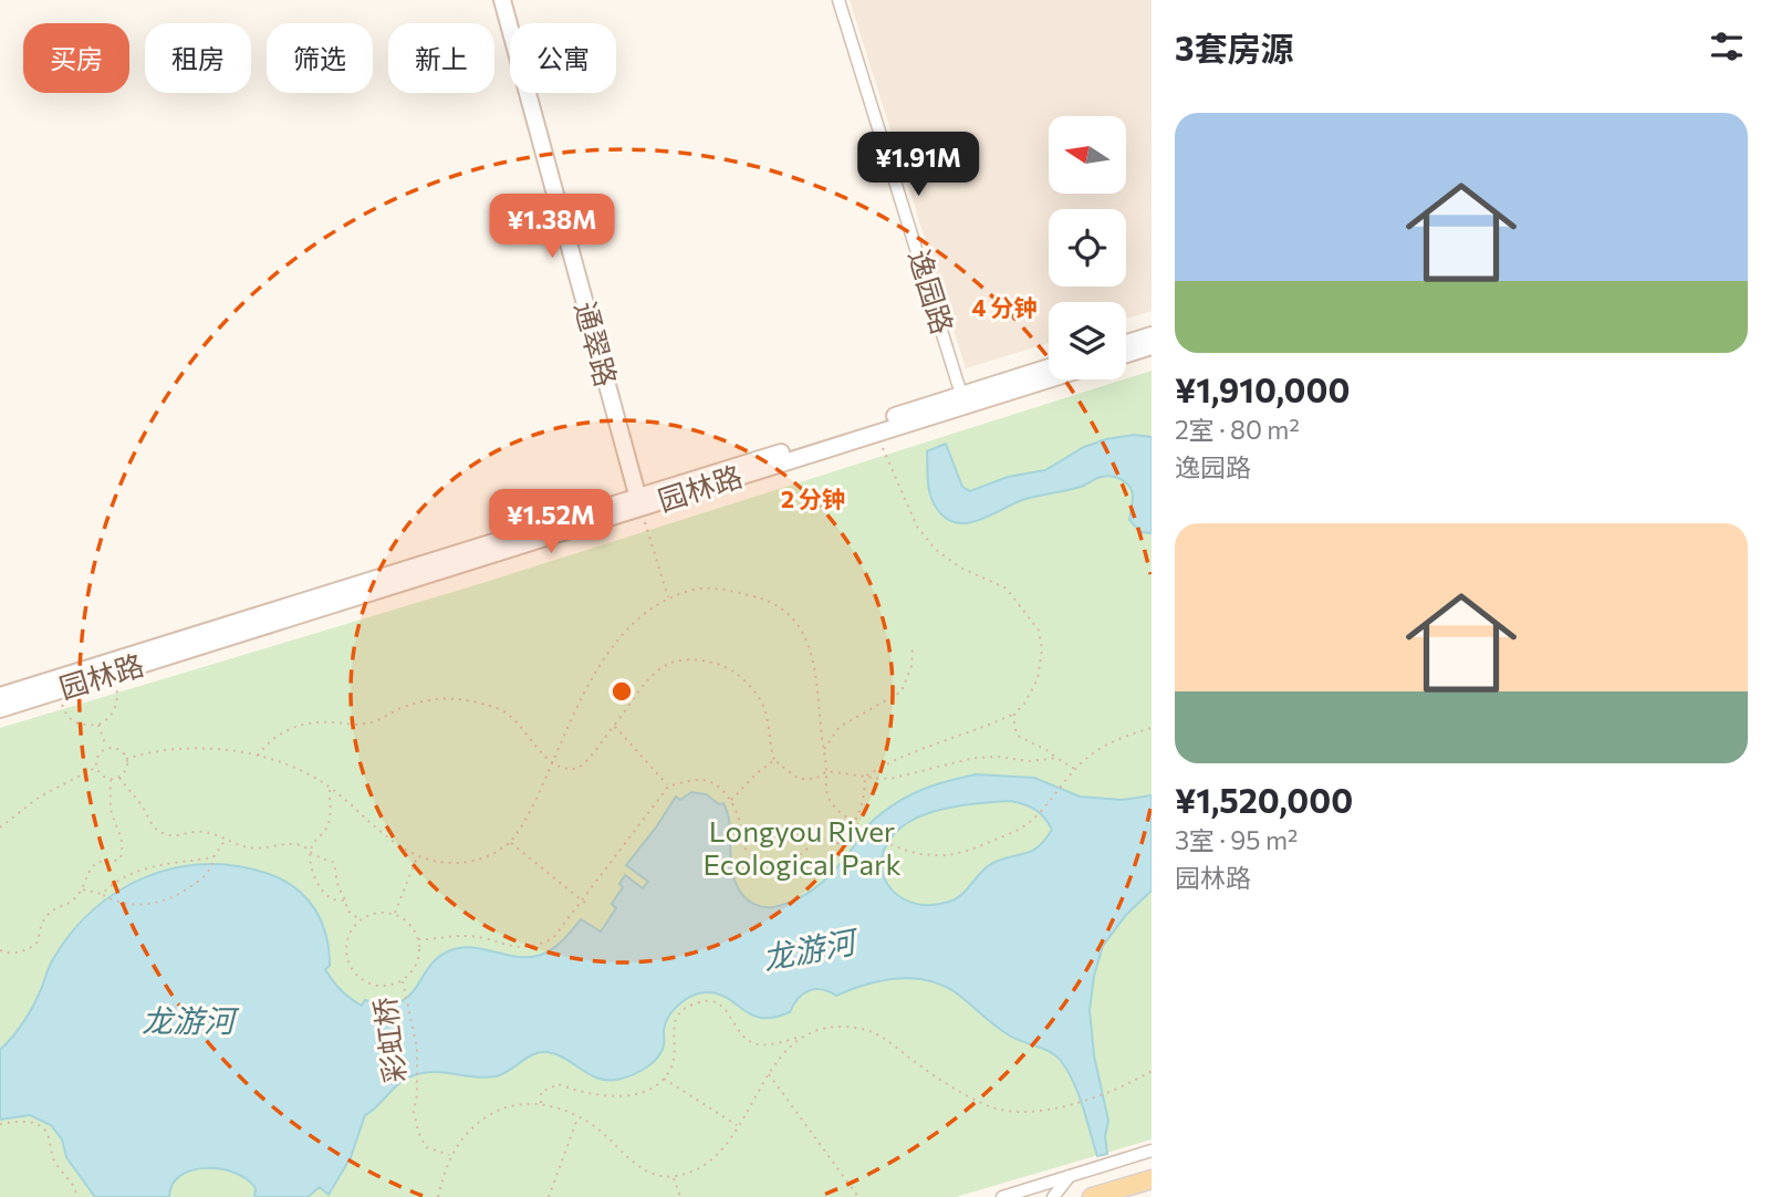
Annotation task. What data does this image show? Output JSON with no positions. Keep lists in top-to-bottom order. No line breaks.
{"streets":{"street":["逸园路","通翠路","园林路"],"path":["彩虹桥"]},"crossings":[["逸园路","园林路"],["通翠路","园林路"]],"water":["龙游河"],"parks":["Longyou River Ecological Park"],"north":"left","page":{"heading":"3套房源","chip":["买房","租房","筛选","新上","公寓"],"list":[{"name":"¥1,910,000","note":"2室 · 80 m² · 逸园路"},{"name":"¥1,520,000","note":"3室 · 95 m² · 园林路"}],"price":["¥1.91M","¥1.38M","¥1.52M"]},"rings":["4 分钟","2 分钟"]}
